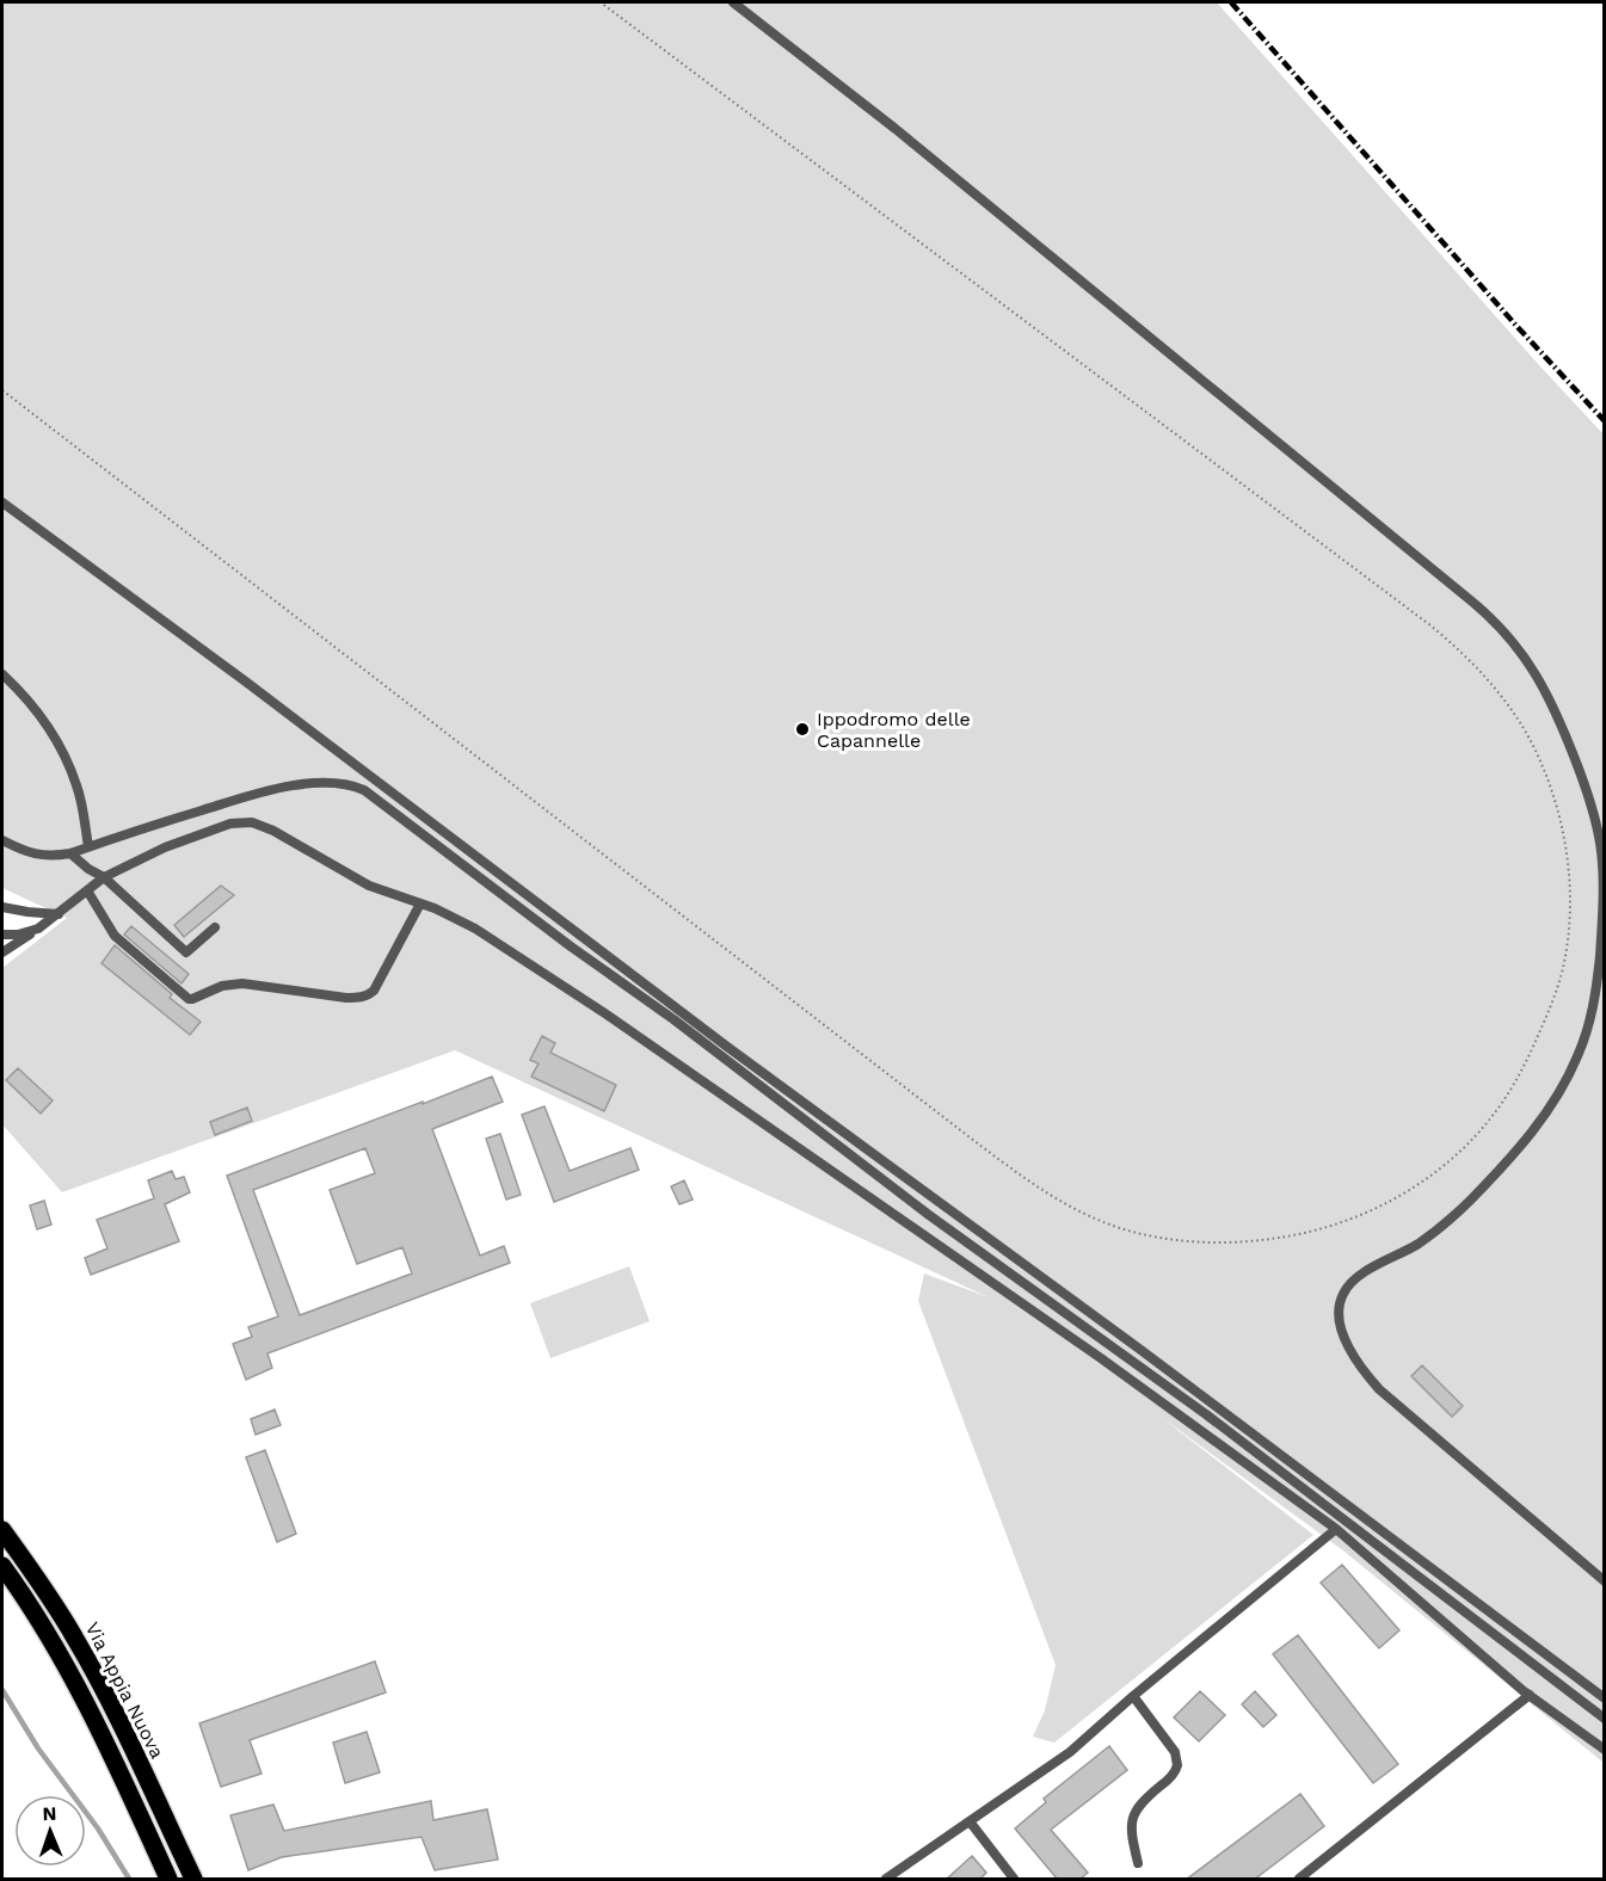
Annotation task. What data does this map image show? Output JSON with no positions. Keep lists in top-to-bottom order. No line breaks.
{"streets":{"main road":["Via Appia Nuova"]},"places":["Ippodromo delle Capannelle"],"north":"top"}
